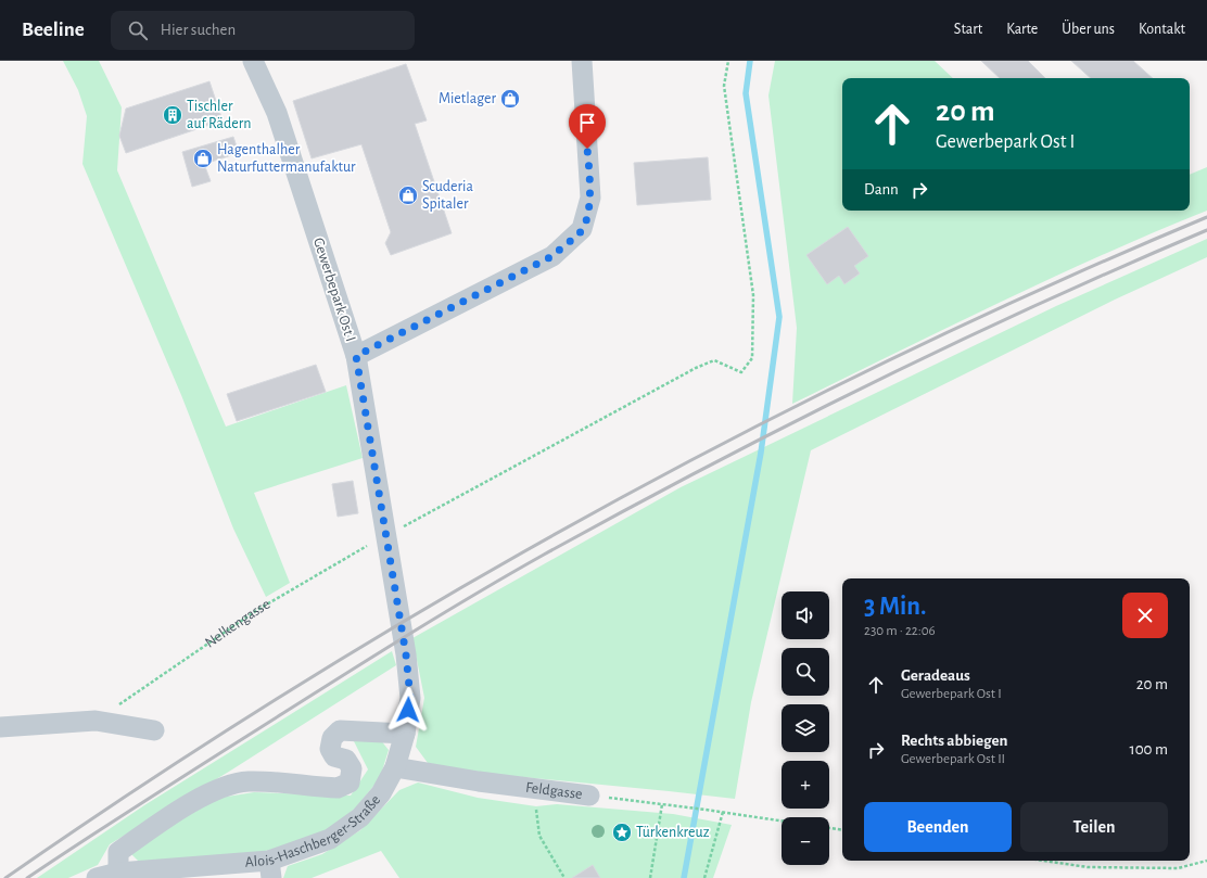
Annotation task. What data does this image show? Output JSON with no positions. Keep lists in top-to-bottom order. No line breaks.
{"streets":{"street":["Gewerbepark Ost I","Feldgasse","Alois-Haschberger-Straße"],"path":["Nelkengasse"]},"crossings":[["Gewerbepark Ost I","Nelkengasse"],["Gewerbepark Ost I","Alois-Haschberger-Straße"],["Feldgasse","Alois-Haschberger-Straße"]],"places":{"shop":["Mietlager","Hagenthalher Naturfuttermanufaktur","Scuderia Spitaler"],"building":["Tischler auf Rädern"],"place":["Türkenkreuz"]},"page":{"header":"Beeline","search":"Hier suchen","nav":["Start","Karte","Über uns","Kontakt"],"turn":["20 m","Gewerbepark Ost I"],"then":"Dann","heading":["3 Min.","230 m · 22:06"],"map_buttons":["+","−"],"list":[{"name":"Geradeaus","note":"Gewerbepark Ost I","value":"20 m"},{"name":"Rechts abbiegen","note":"Gewerbepark Ost II","value":"100 m"}],"buttons":["Beenden","Teilen"]}}
